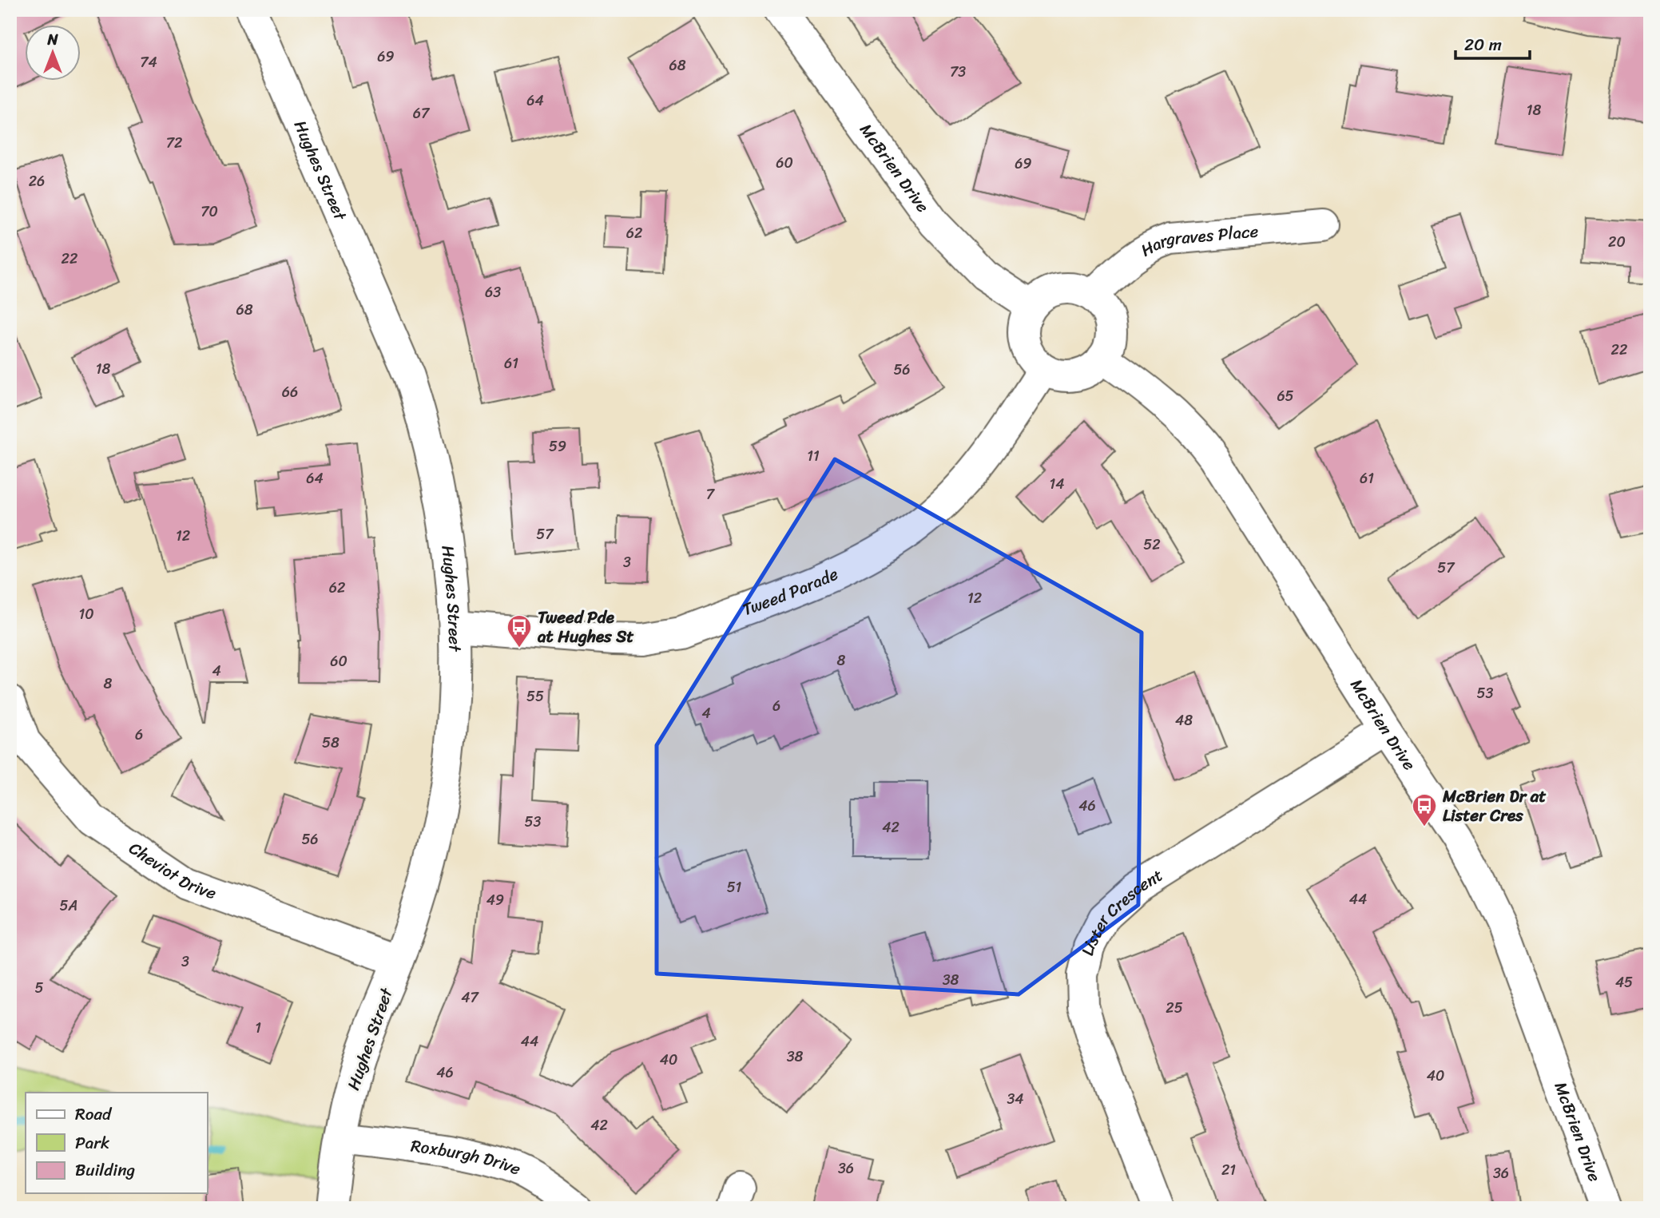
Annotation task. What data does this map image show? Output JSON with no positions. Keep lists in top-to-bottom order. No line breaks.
{"streets":{"street":["McBrien Drive","Hughes Street","Hargraves Place","Tweed Parade","Cheviot Drive","Lister Crescent","Roxburgh Drive"]},"crossings":[["McBrien Drive","Hargraves Place"],["McBrien Drive","Tweed Parade"],["McBrien Drive","Lister Crescent"],["Hughes Street","Tweed Parade"],["Hughes Street","Cheviot Drive"],["Hughes Street","Roxburgh Drive"],["Hargraves Place","Tweed Parade"]],"places":{"bus stop":["Tweed Pde at Hughes St","McBrien Dr at Lister Cres"]},"house_numbers":["69","74","68","73","64","18","67","72","60","69","26","70","62","20","22","63","68","22","61","18","56","66","65","59","11","64","61","14","7","57","12","52","3","57","62","12","10","8","60","4","8","53","55","6","4","48","6","58","46","53","42","56","51","44","49","5A","3","38","45","5","47","25","1","44","38","40","46","40","34","42","36","21","36"],"legend":["Road","Park","Building"],"scale_bar":"20 m","north":"top"}
